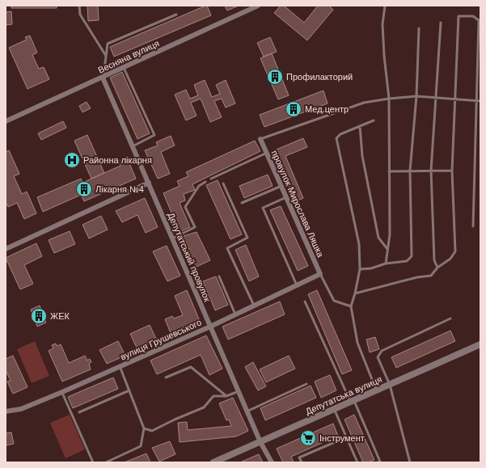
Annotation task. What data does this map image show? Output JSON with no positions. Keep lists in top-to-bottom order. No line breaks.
{"streets":{"street":["Весняна вулиця","провулок Мирослава Ляшка","Депутатський провулок","вулиця Грушевського","Депутатська вулиця"]},"crossings":[["Весняна вулиця","Депутатський провулок"],["провулок Мирослава Ляшка","вулиця Грушевського"],["Депутатський провулок","вулиця Грушевського"],["Депутатський провулок","Депутатська вулиця"]],"places":{"building":["Профилакторий","Мед.центр","Лікарня №4","ЖЕК"],"hospital":["Районна лікарня"],"supermarket":["Інструмент"]}}
